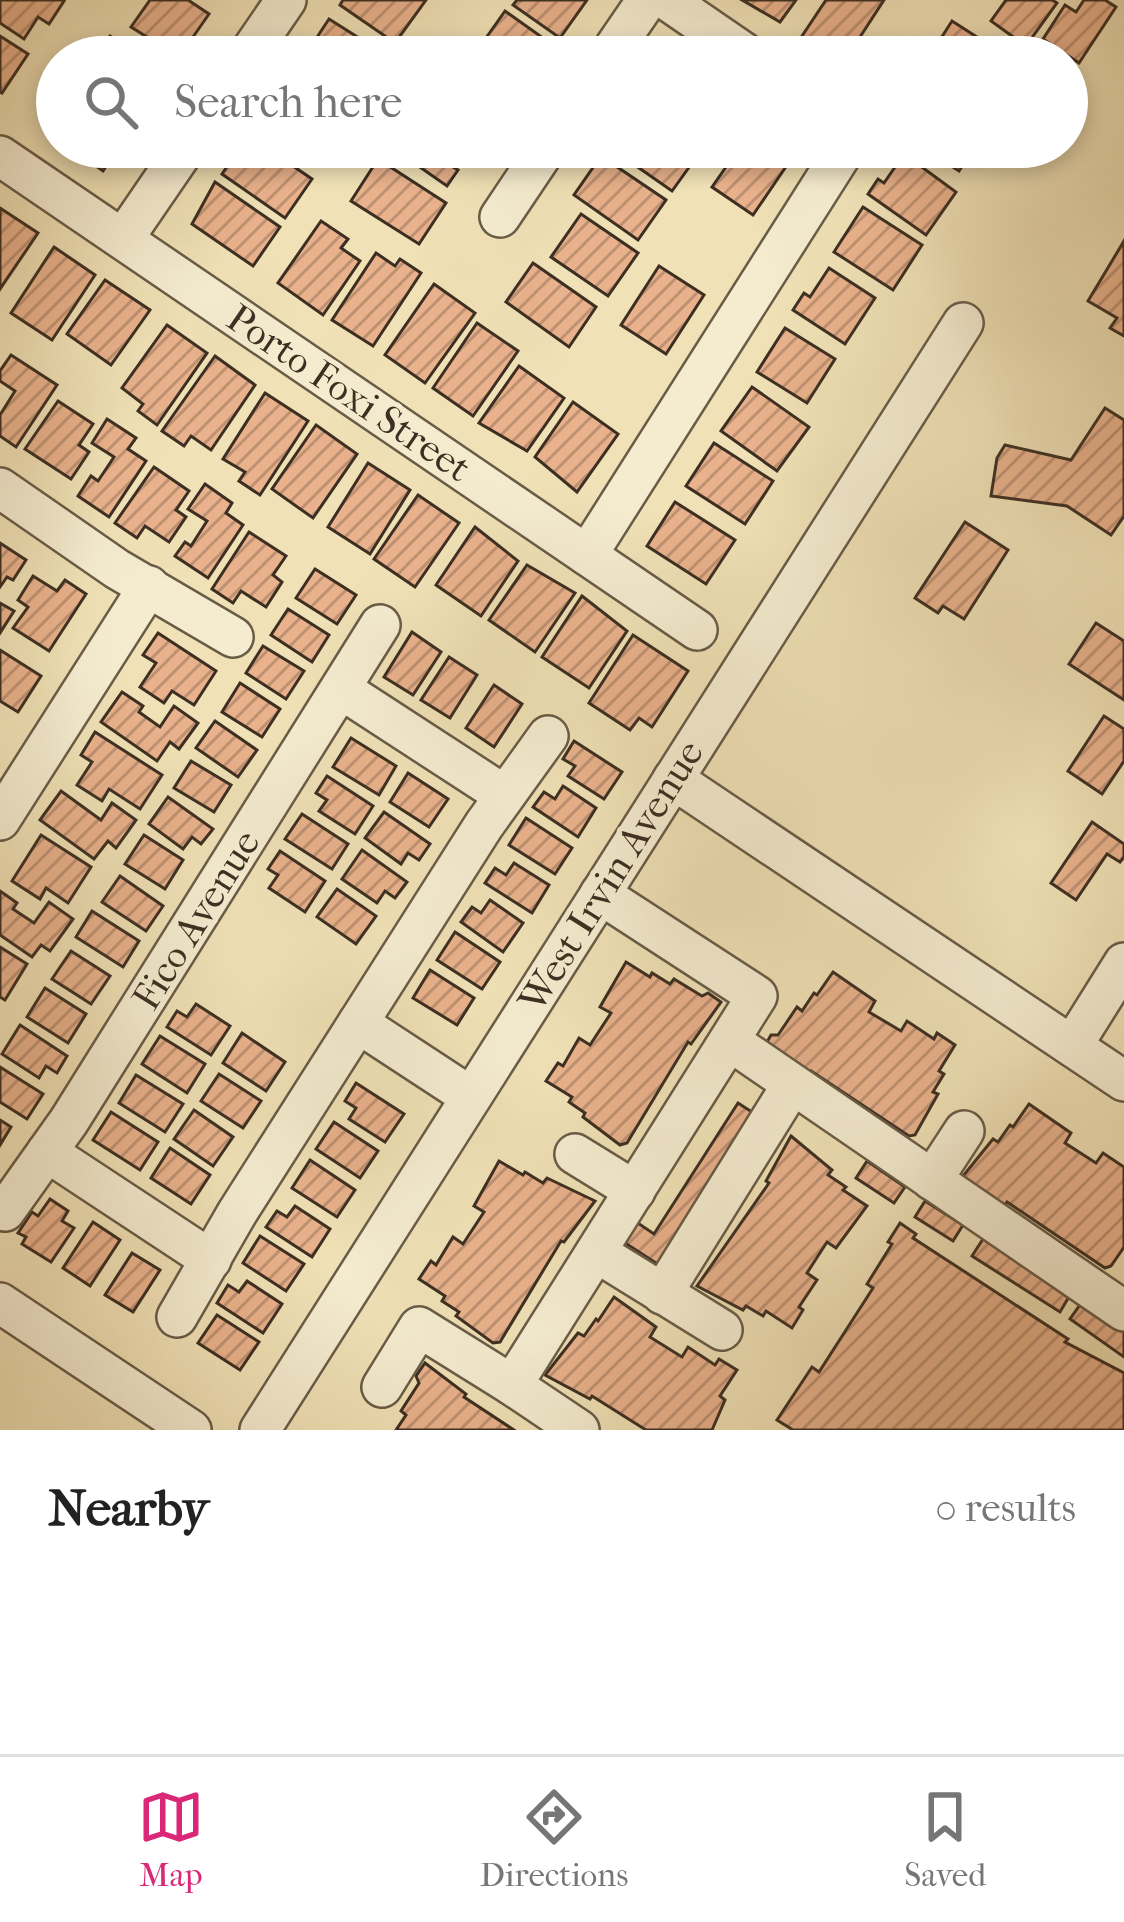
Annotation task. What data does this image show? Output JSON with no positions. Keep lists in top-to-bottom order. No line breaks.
{"streets":{"street":["Porto Foxi Street","West Irvin Avenue","Fico Avenue"]},"page":{"search":"Search here","heading":["Nearby","0 results"],"nav":["Map","Directions","Saved"]}}
